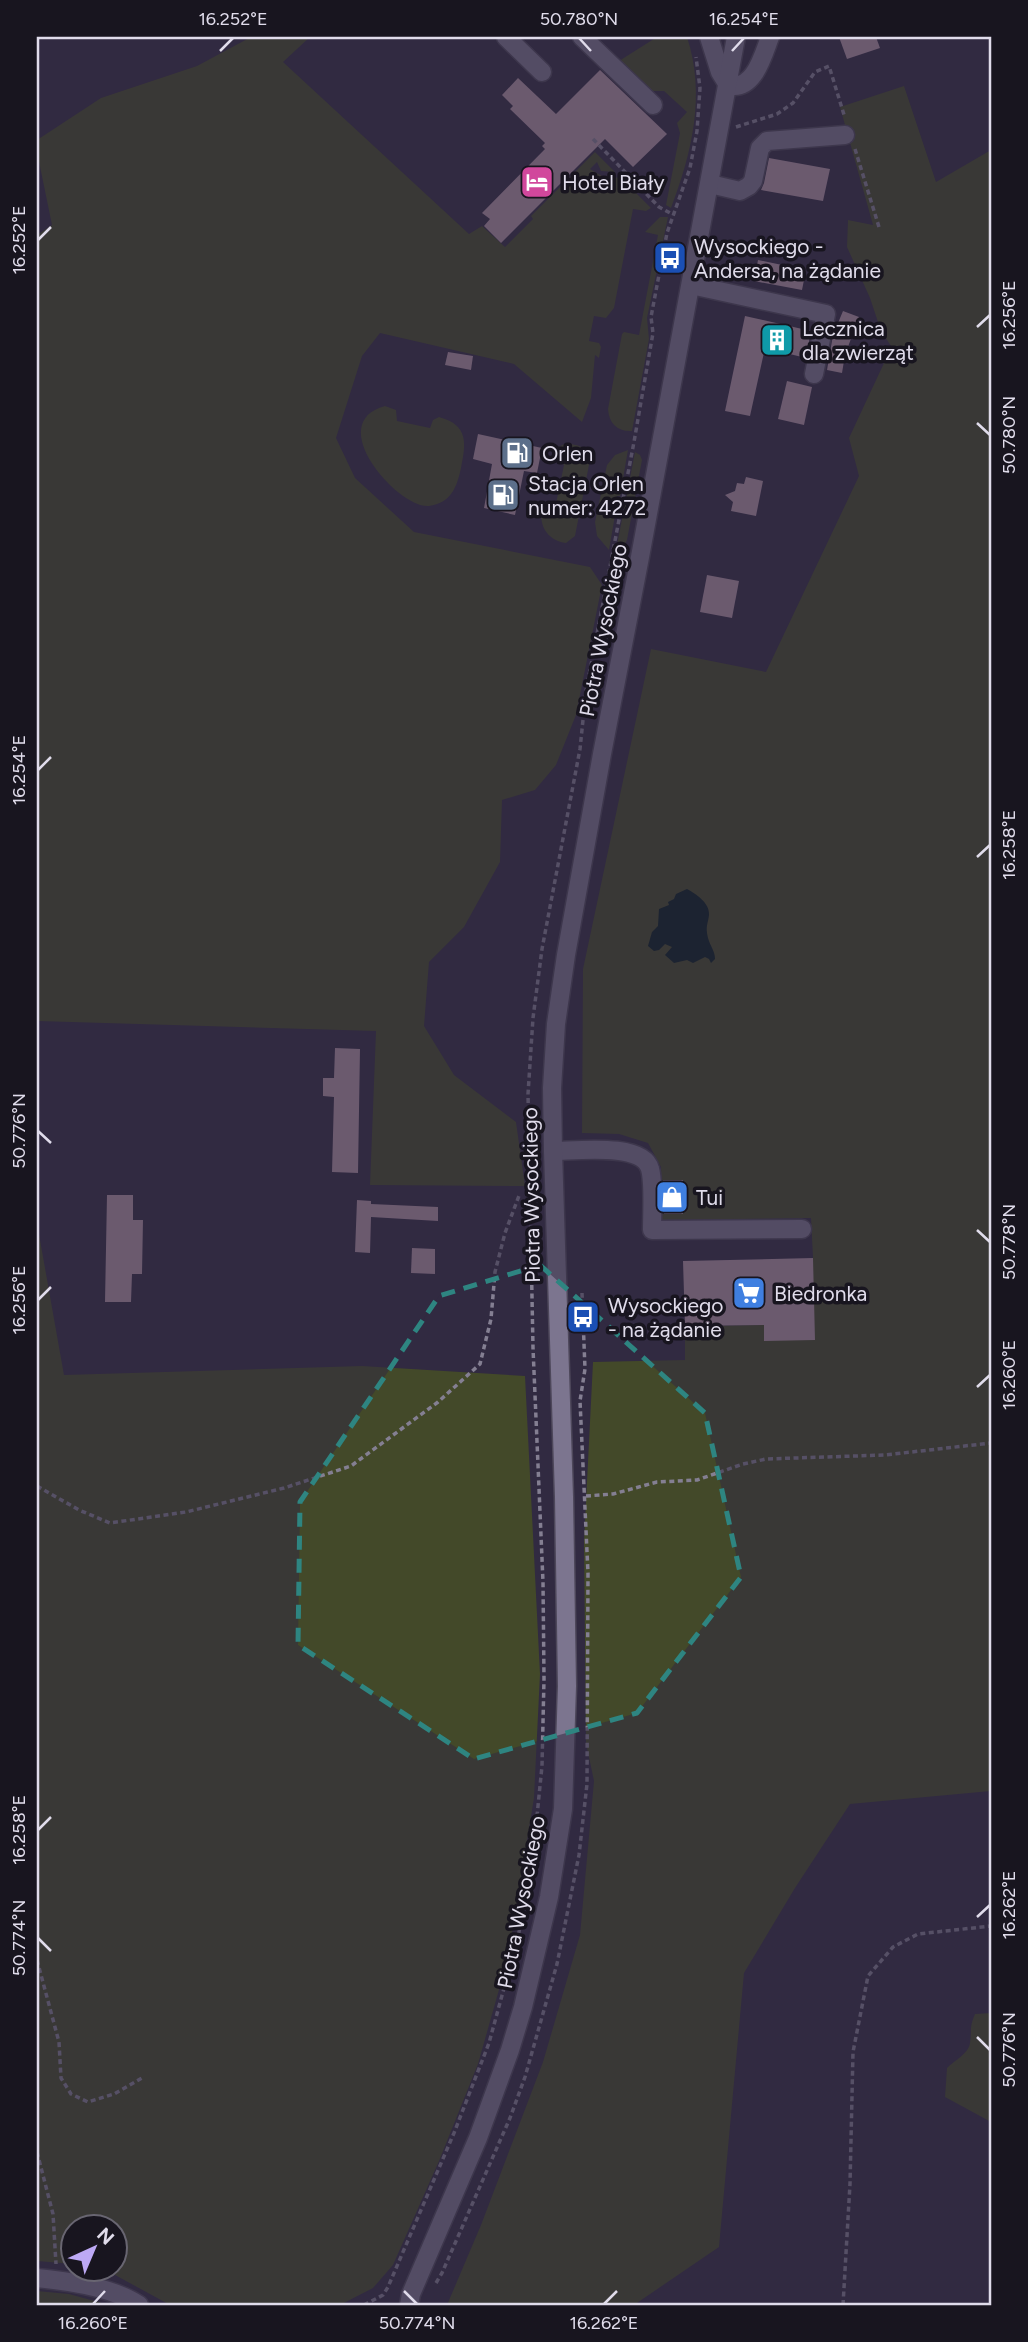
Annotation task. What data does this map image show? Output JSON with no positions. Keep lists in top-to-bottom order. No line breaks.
{"streets":{"street":["Piotra Wysockiego"]},"places":{"hotel":["Hotel Biały"],"bus stop":["Wysockiego - Andersa, na żądanie","Wysockiego - na żądanie"],"building":["Lecznica dla zwierząt"],"fuel station":["Orlen","Stacja Orlen numer: 4272"],"shop":["Tui"],"supermarket":["Biedronka"]},"north":"top right","coordinates":["16.252°E","50.780°N","16.254°E","16.256°E","16.258°E","50.776°N","50.778°N","16.260°E","16.262°E","50.774°N"]}
